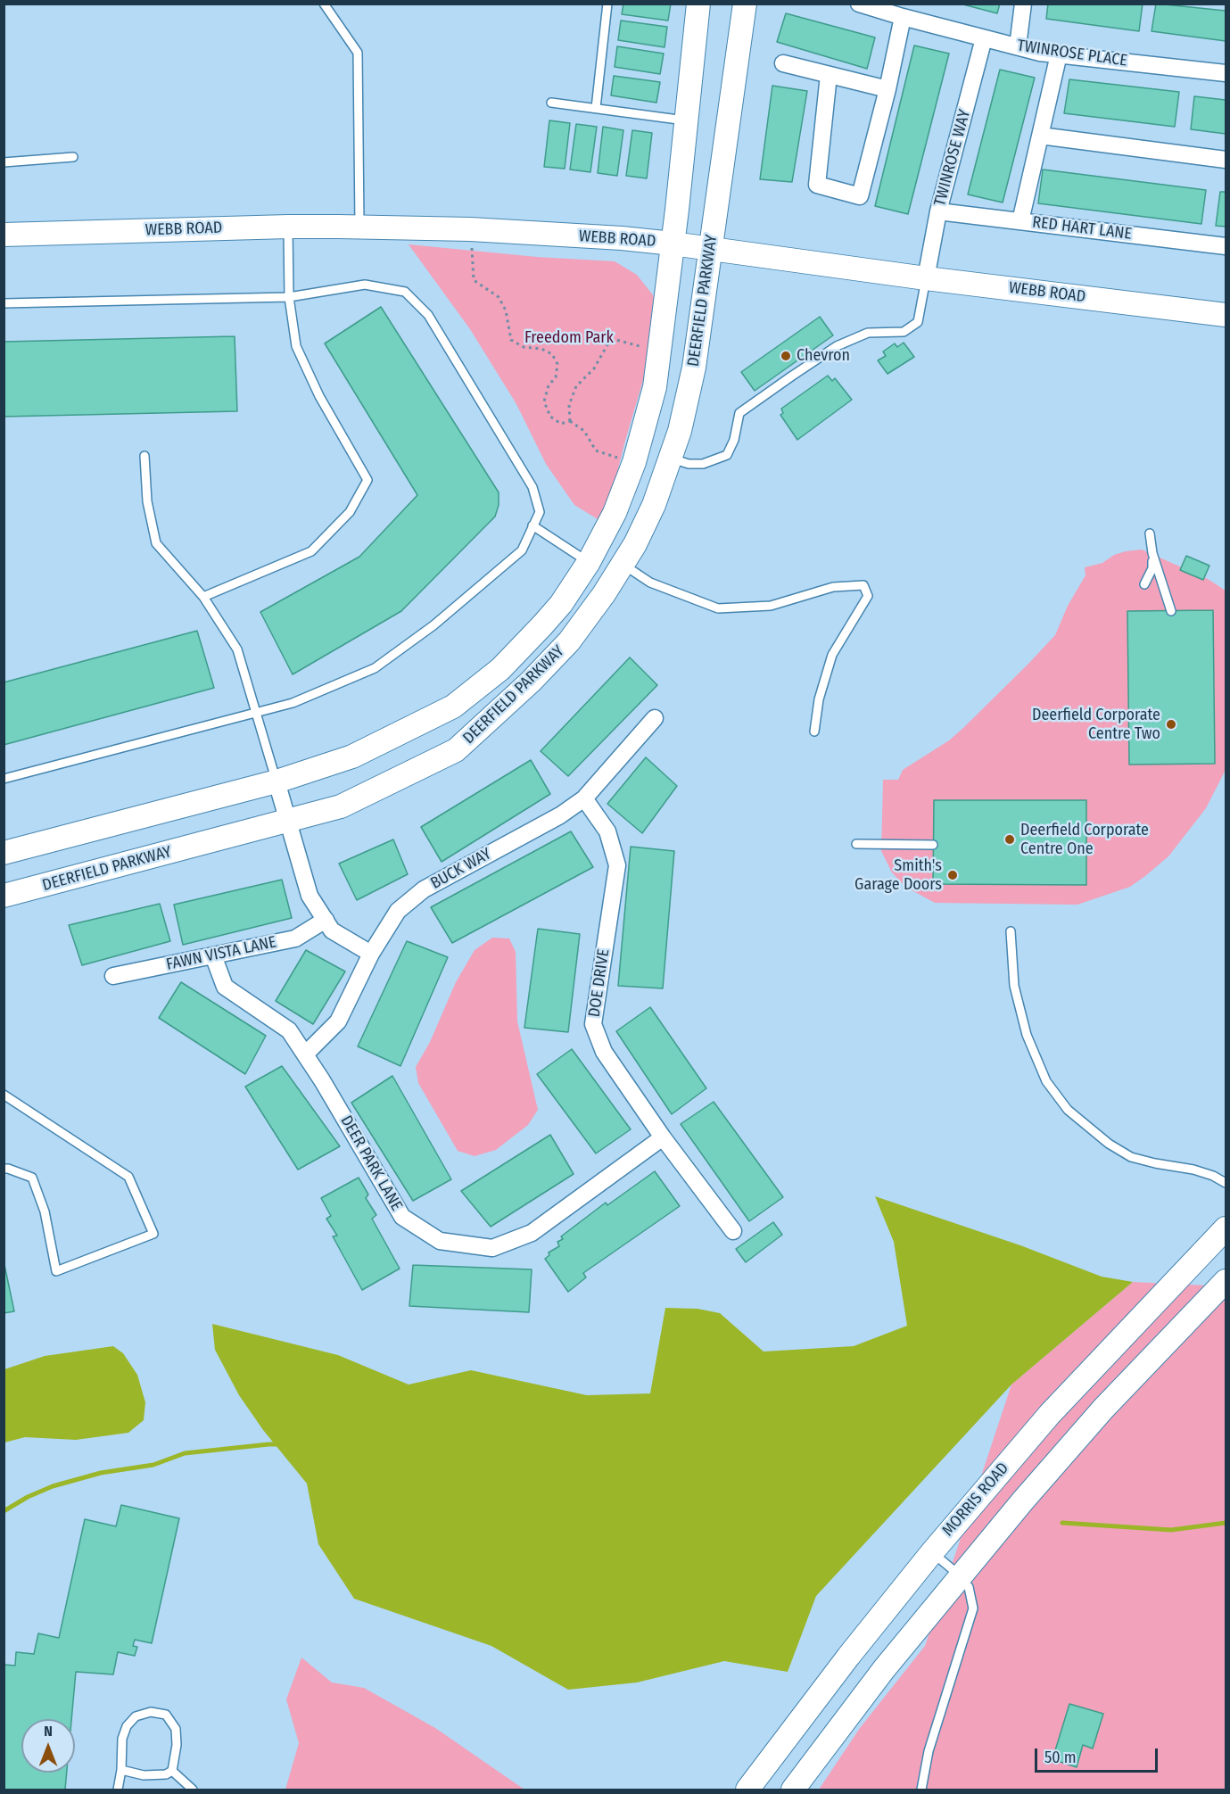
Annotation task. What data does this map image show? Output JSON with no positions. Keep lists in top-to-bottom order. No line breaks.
{"streets":{"street":["TWINROSE PLACE","TWINROSE WAY","RED HART LANE","WEBB ROAD","DEERFIELD PARKWAY","BUCK WAY","FAWN VISTA LANE","DOE DRIVE","DEER PARK LANE","MORRIS ROAD"]},"crossings":[["TWINROSE PLACE","TWINROSE WAY"],["TWINROSE WAY","RED HART LANE"],["TWINROSE WAY","WEBB ROAD"],["WEBB ROAD","DEERFIELD PARKWAY"],["BUCK WAY","DOE DRIVE"],["BUCK WAY","DEER PARK LANE"],["FAWN VISTA LANE","DEER PARK LANE"],["DOE DRIVE","DEER PARK LANE"]],"parks":["Freedom Park"],"places":["Chevron","Deerfield Corporate Centre Two","Deerfield Corporate Centre One","Smith's Garage Doors"],"scale_bar":"50 m","north":"top"}
